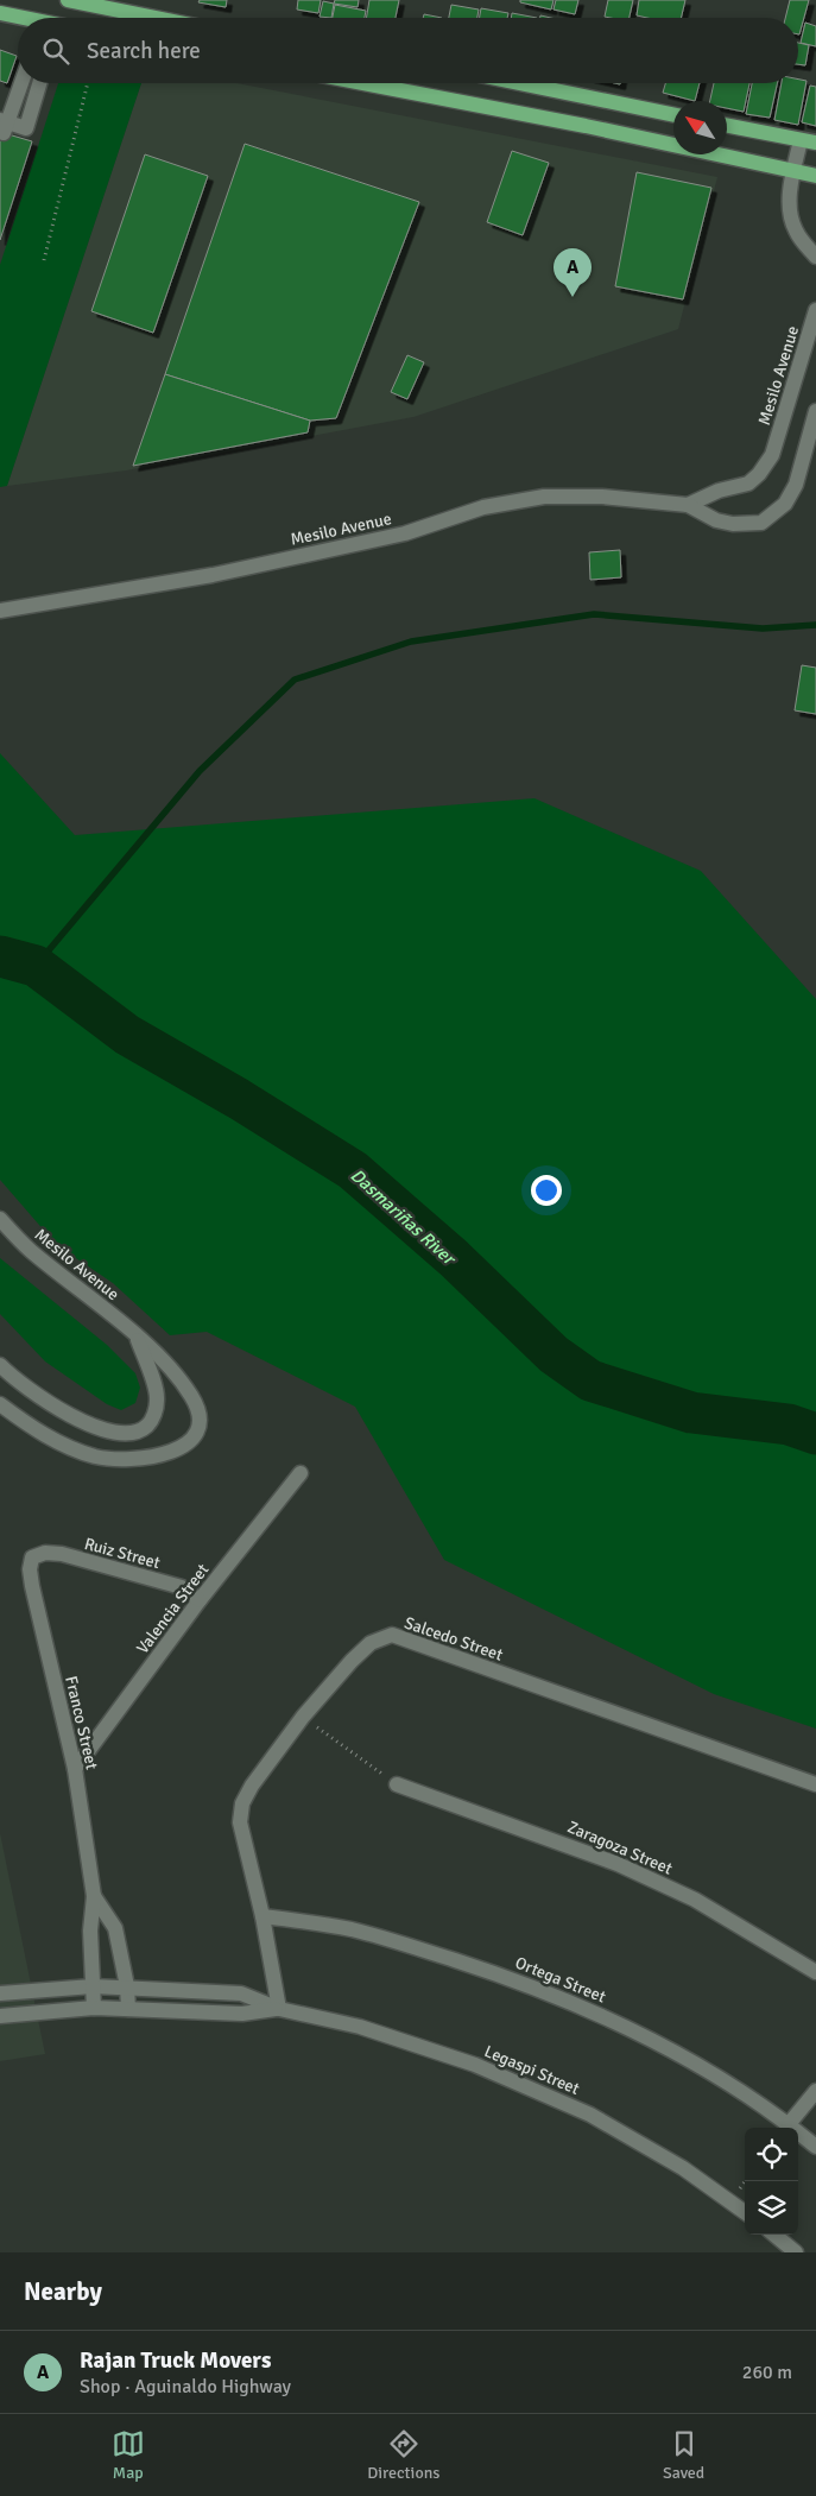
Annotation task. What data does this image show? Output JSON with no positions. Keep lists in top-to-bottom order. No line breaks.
{"streets":{"street":["Mesilo Avenue","Ruiz Street","Valencia Street","Salcedo Street","Franco Street","Zaragoza Street","Ortega Street","Legaspi Street"]},"crossings":[["Ruiz Street","Valencia Street"],["Ruiz Street","Franco Street"],["Valencia Street","Franco Street"],["Salcedo Street","Ortega Street"],["Salcedo Street","Legaspi Street"],["Franco Street","Legaspi Street"]],"water":["Dasmariñas River"],"north":"top left","page":{"search":"Search here","pins":"A","heading":"Nearby","list":[{"mark":"A","name":"Rajan Truck Movers","note":"Shop · Aguinaldo Highway","value":"260 m"}],"nav":["Map","Directions","Saved"]}}
